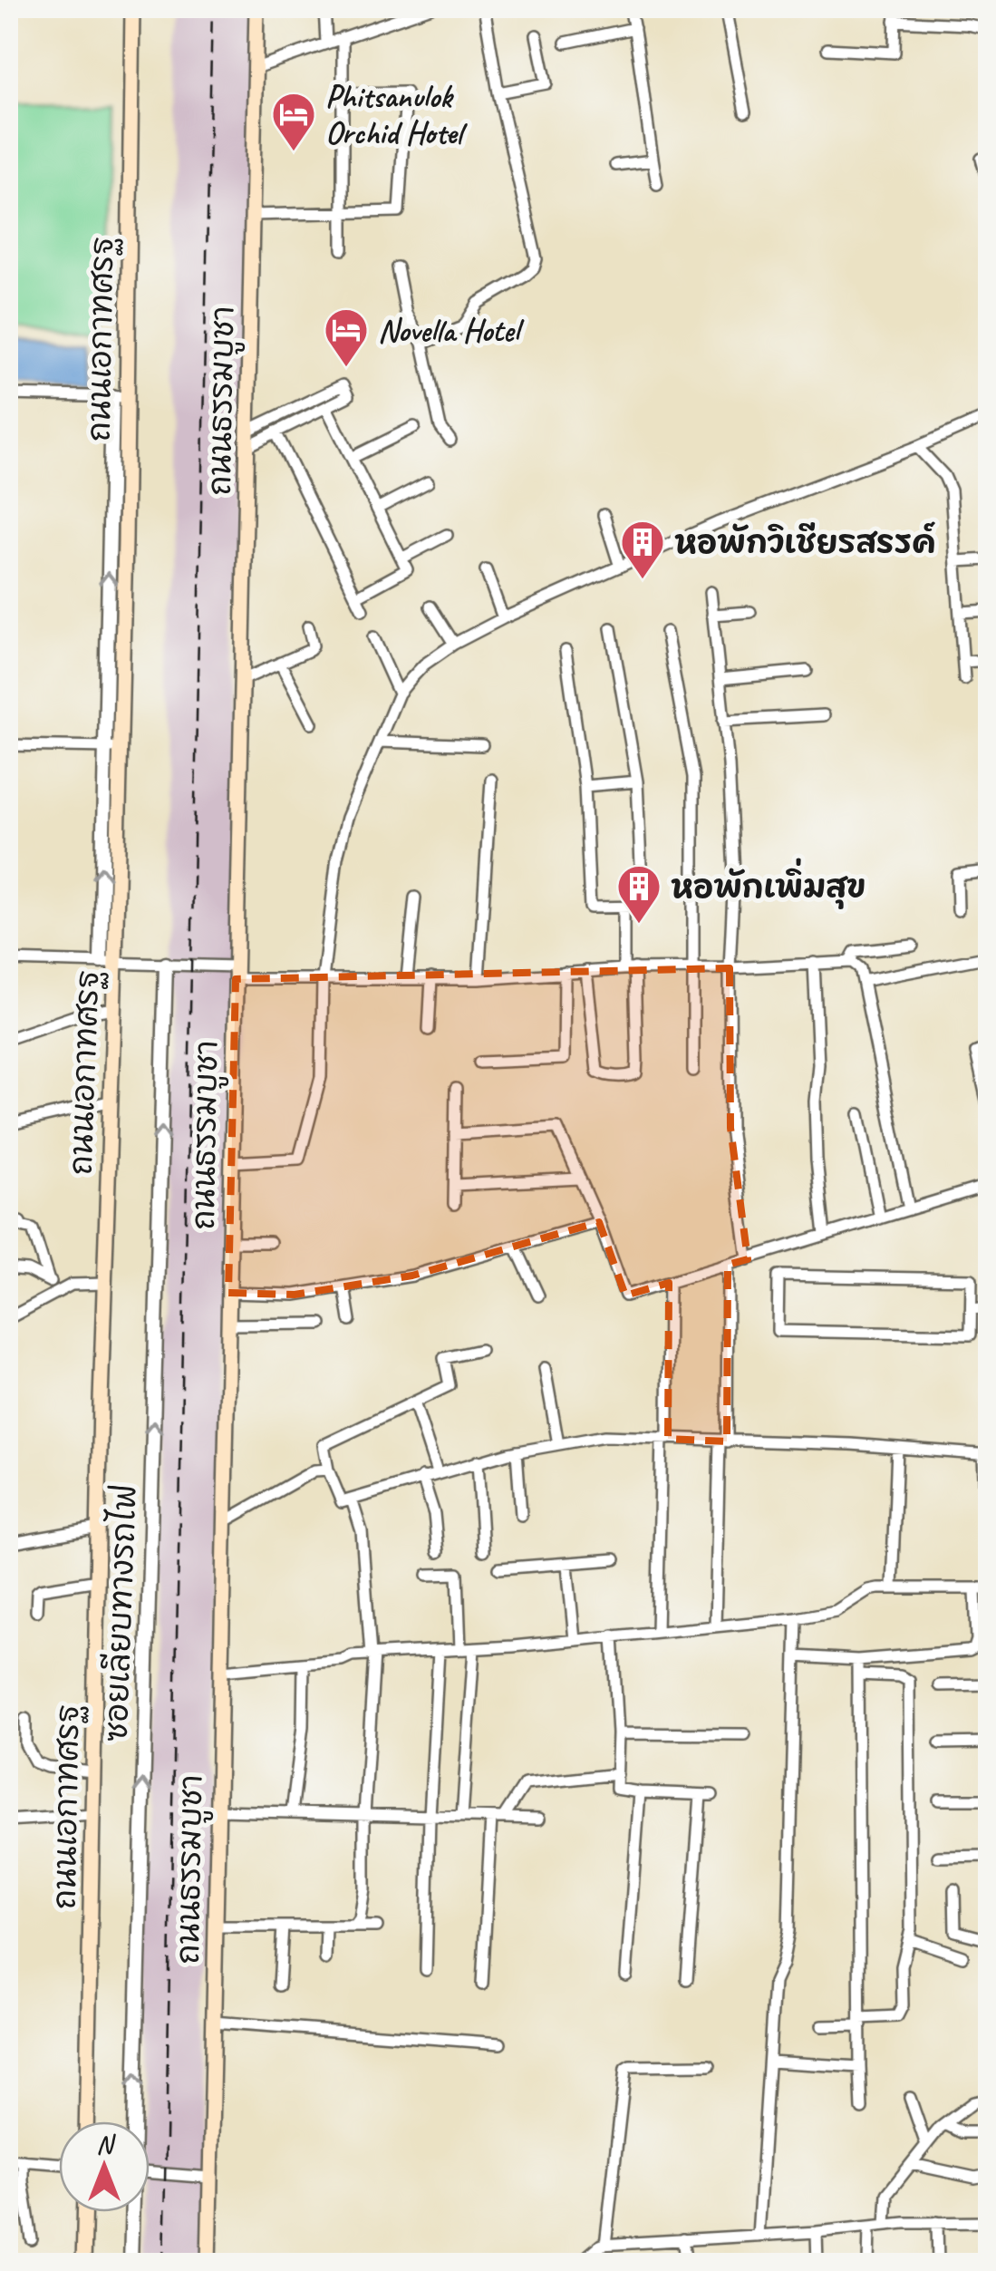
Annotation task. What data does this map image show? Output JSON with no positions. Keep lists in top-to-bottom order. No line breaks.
{"streets":{"main road":["ถนนเอกาทศรฐ","ถนนธรรมบูชา"],"street":["ซอยเลียบทางรถไฟ"]},"one_way":["ซอยเลียบทางรถไฟ"],"places":{"hotel":["Phitsanulok Orchid Hotel","Novella Hotel"],"building":["หอพักวิเชียรสรรค์","หอพักเพิ่มสุข"]},"north":"top"}
